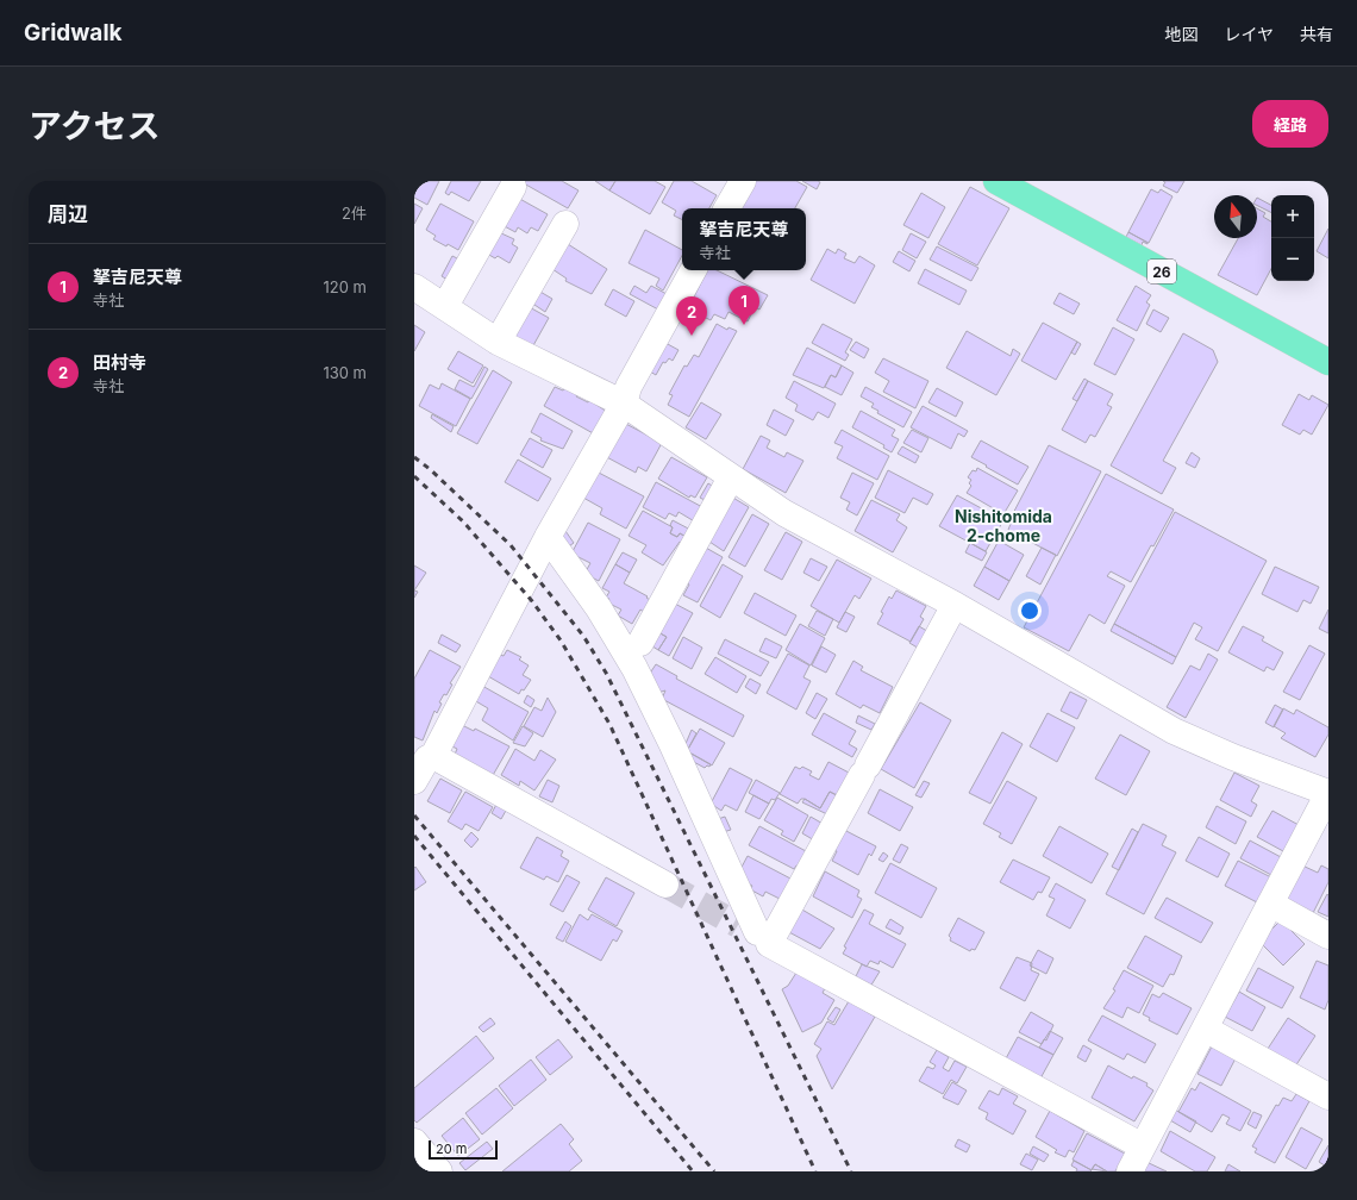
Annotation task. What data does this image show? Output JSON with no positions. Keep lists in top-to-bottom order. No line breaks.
{"streets":{"main road":["26"]},"districts":["Nishitomida 2-chome"],"scale_bar":"20 m","north":"top","page":{"header":"Gridwalk","nav":["地図","レイヤ","共有"],"title":"アクセス","buttons":"経路","heading":["周辺","2件"],"map_buttons":["+","−"],"popup":["拏吉尼天尊","寺社"],"list":[{"mark":"1","name":"拏吉尼天尊","note":"寺社","value":"120 m"},{"mark":"2","name":"田村寺","note":"寺社","value":"130 m"}],"pins":["1","2"],"scale":"20 m"}}
